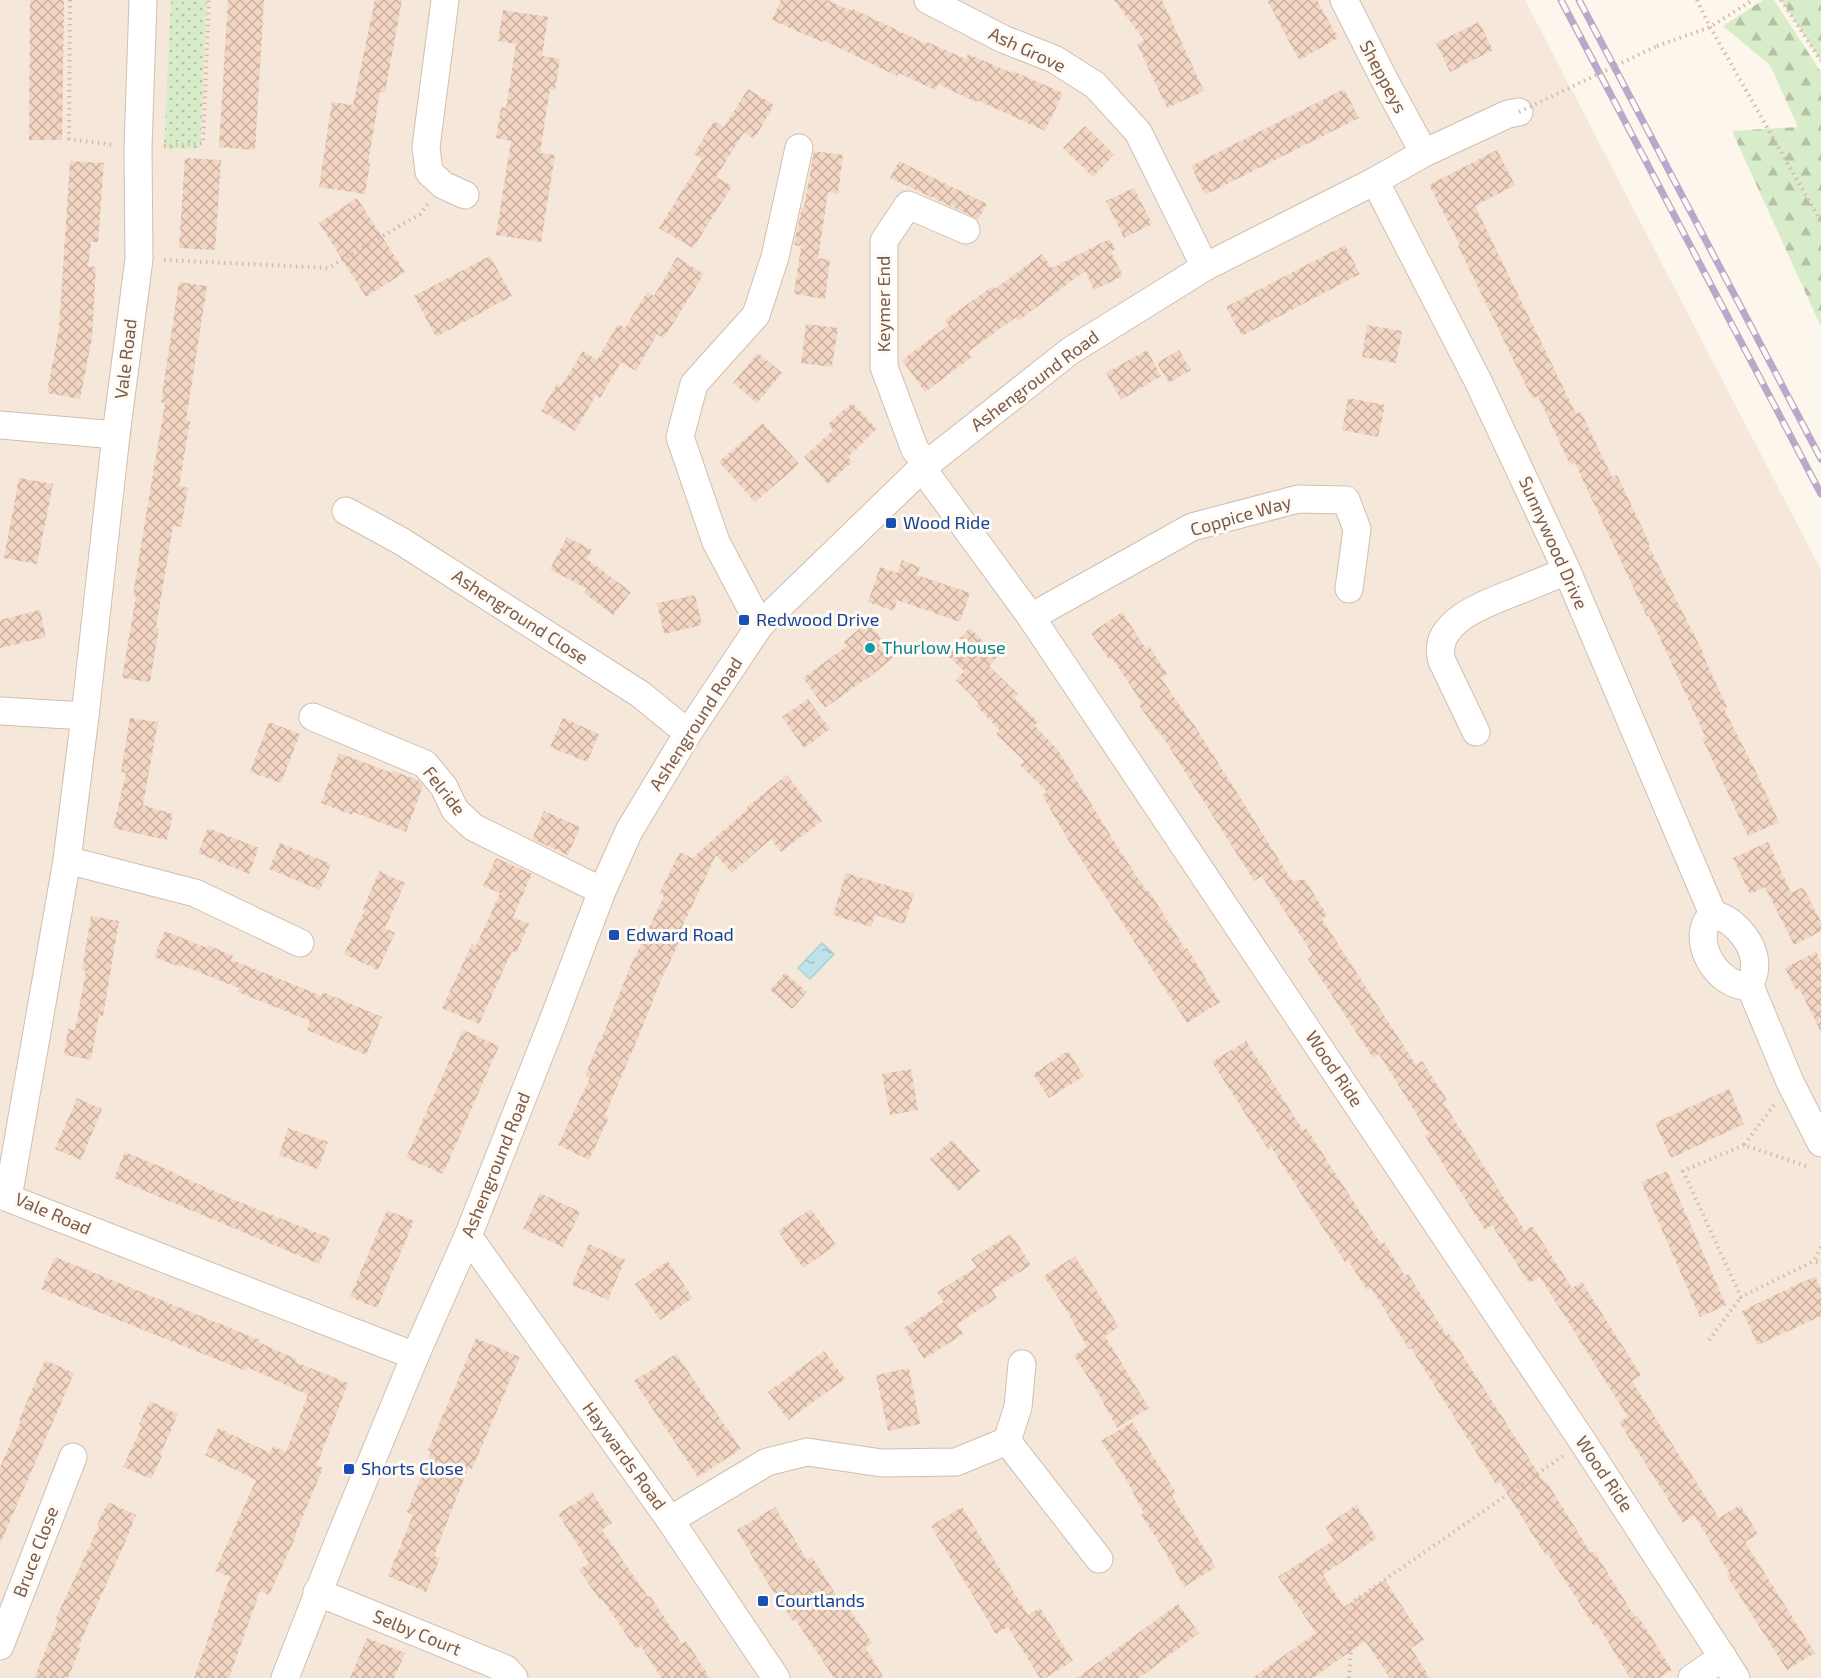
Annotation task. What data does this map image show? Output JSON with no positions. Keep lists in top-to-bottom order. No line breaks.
{"streets":{"street":["Ash Grove","Sheppeys","Keymer End","Vale Road","Ashenground Road","Coppice Way","Sunnywood Drive","Ashenground Close","Felride","Wood Ride","Haywards Road","Bruce Close","Selby Court"]},"crossings":[["Ash Grove","Ashenground Road"],["Sheppeys","Ashenground Road"],["Keymer End","Ashenground Road"],["Keymer End","Wood Ride"],["Vale Road","Ashenground Road"],["Ashenground Road","Sunnywood Drive"],["Ashenground Road","Ashenground Close"],["Ashenground Road","Felride"],["Ashenground Road","Wood Ride"],["Ashenground Road","Haywards Road"],["Ashenground Road","Selby Court"],["Coppice Way","Wood Ride"]],"places":{"transit":["Wood Ride","Redwood Drive","Edward Road","Shorts Close","Courtlands"],"other":["Thurlow House"]}}
